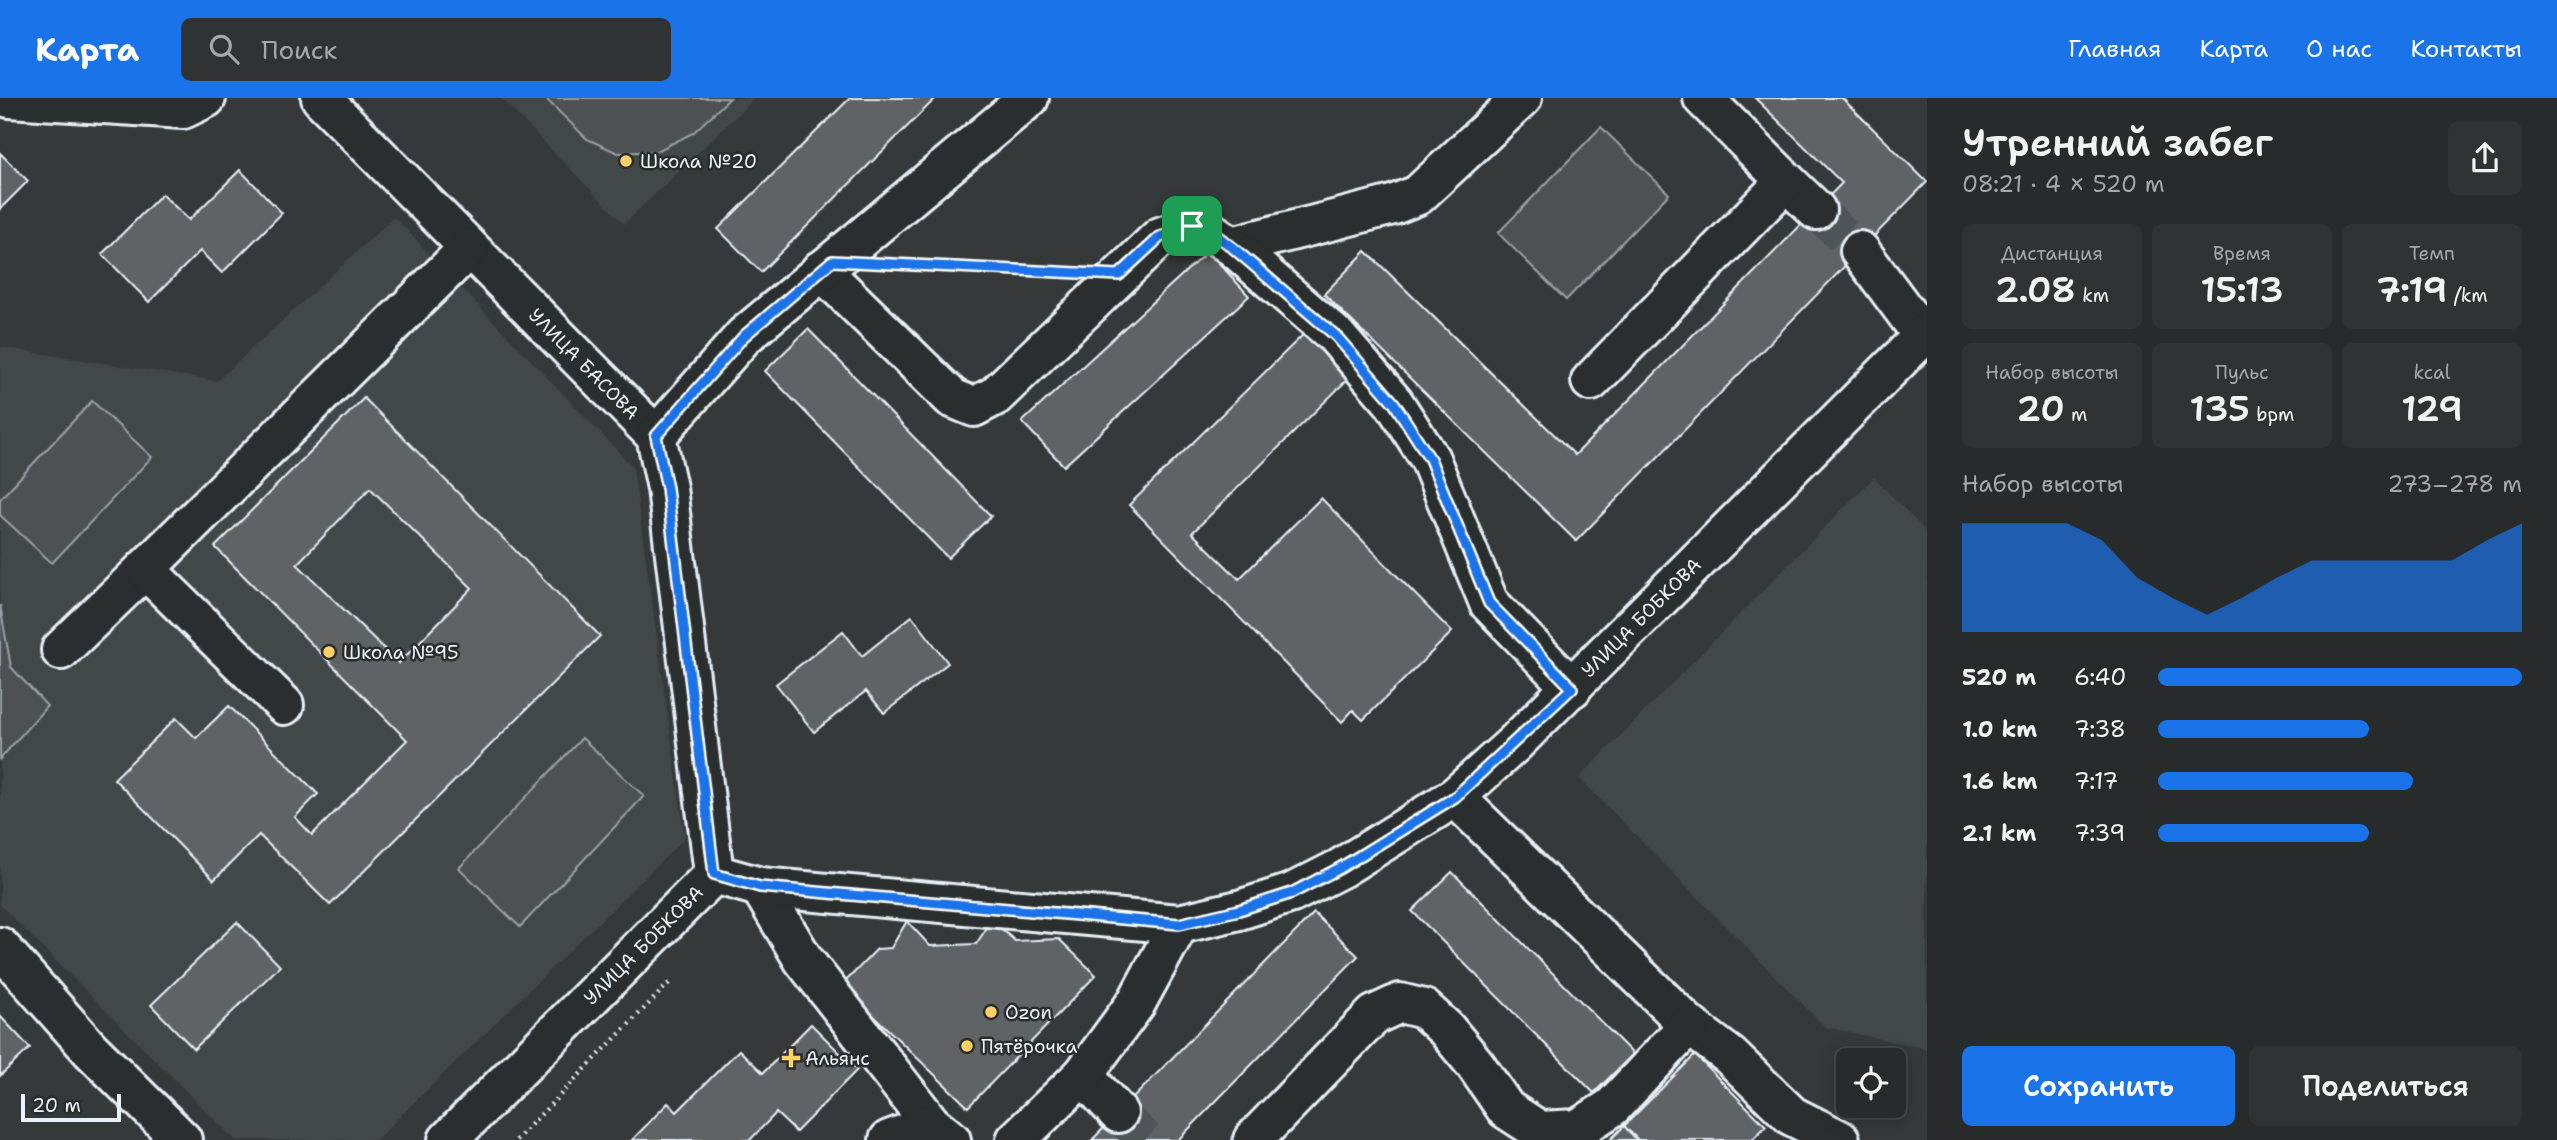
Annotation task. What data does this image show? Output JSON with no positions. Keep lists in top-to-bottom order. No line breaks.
{"streets":{"street":["УЛИЦА БАСОВА","УЛИЦА БОБКОВА"]},"crossings":[["УЛИЦА БАСОВА","УЛИЦА БОБКОВА"]],"places":{"other":["Школа №20","Школа №95","Ozon","Пятёрочка"],"health":["Альянс"]},"scale_bar":"20 m","page":{"header":"Карта","search":"Поиск","nav":["Главная","Карта","О нас","Контакты"],"heading":["Утренний забег","08:21 · 4 × 520 m"],"stats":[["Дистанция","2.08 km"],["Время","15:13"],["Темп","7:19 /km"],["Набор высоты","20 m"],["Пульс","135 bpm"],["kcal","129"]],"chart":["Набор высоты","273–278 m"],"list":[{"name":"520 m","note":"6:40"},{"name":"1.0 km","note":"7:38"},{"name":"1.6 km","note":"7:17"},{"name":"2.1 km","note":"7:39"}],"buttons":["Сохранить","Поделиться"],"scale":"20 m"}}
